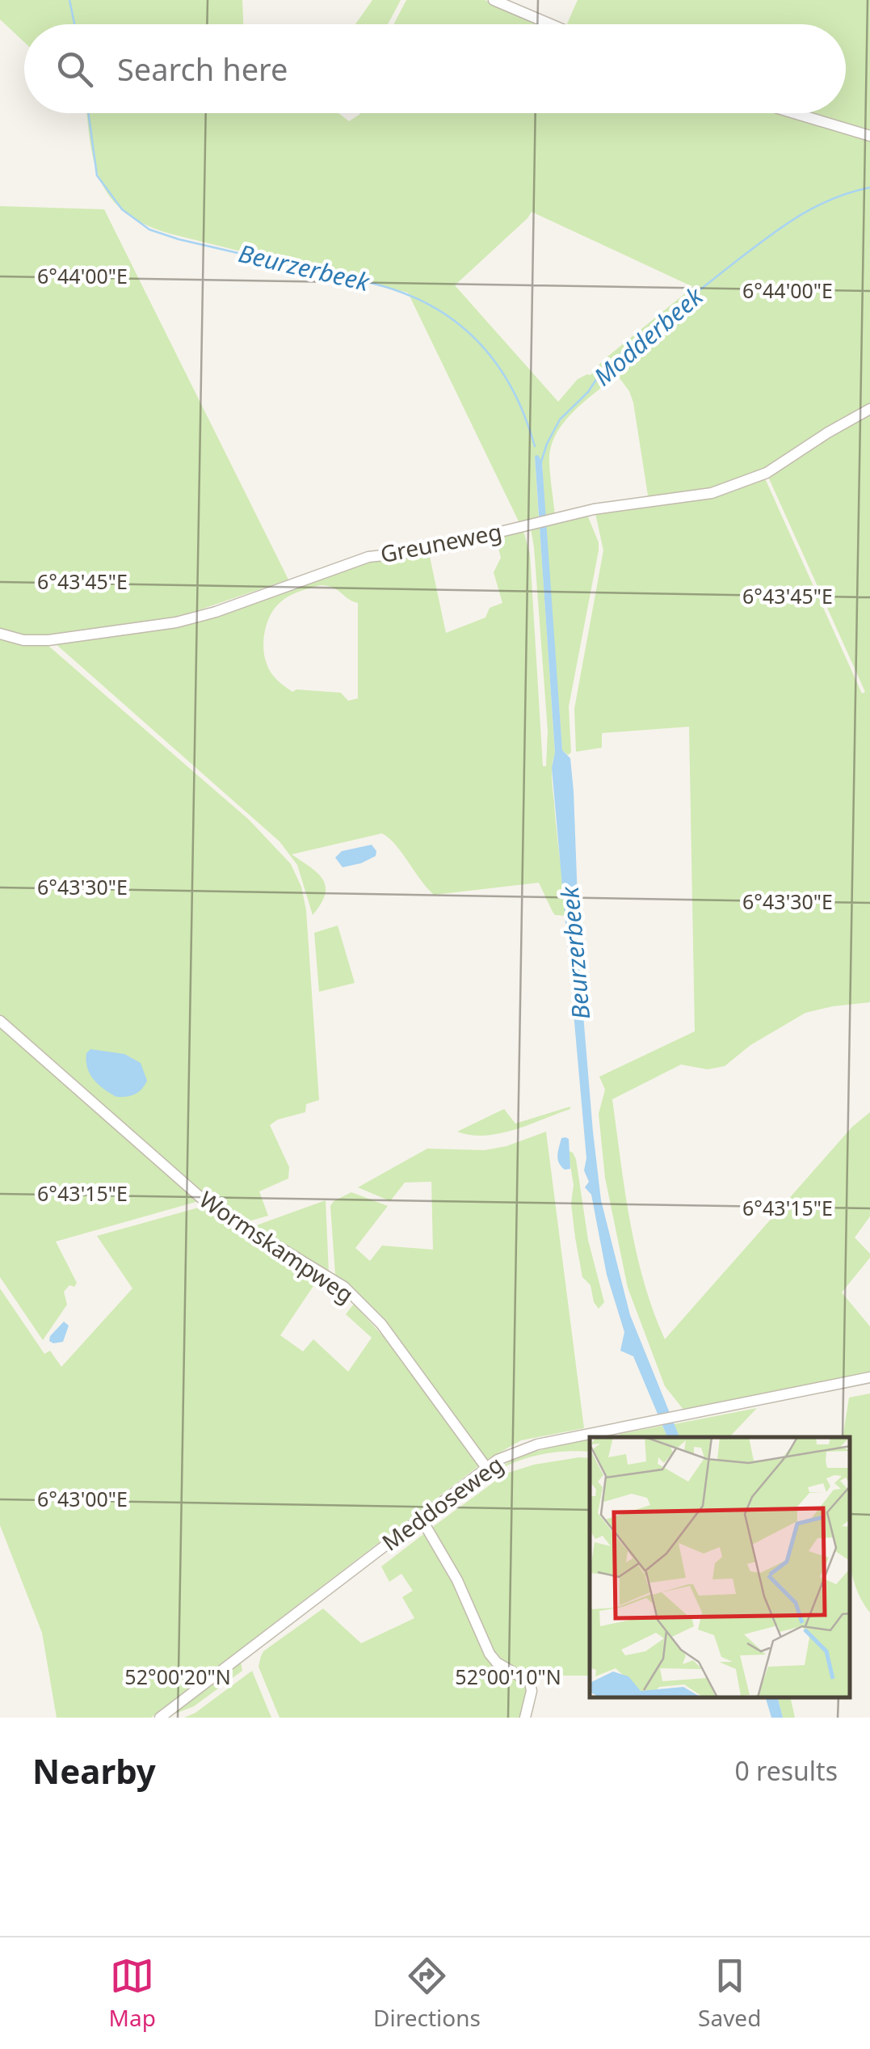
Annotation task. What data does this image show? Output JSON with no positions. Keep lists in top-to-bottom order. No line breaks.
{"streets":{"street":["Greuneweg","Wormskampweg","Meddoseweg"]},"crossings":[["Wormskampweg","Meddoseweg"]],"water":["Beurzerbeek","Modderbeek"],"page":{"search":"Search here","heading":["Nearby","0 results"],"nav":["Map","Directions","Saved"]},"coordinates":["6°44'00\"E","6°43'45\"E","6°43'30\"E","6°43'15\"E","6°43'00\"E","52°00'20\"N","52°00'10\"N"]}
